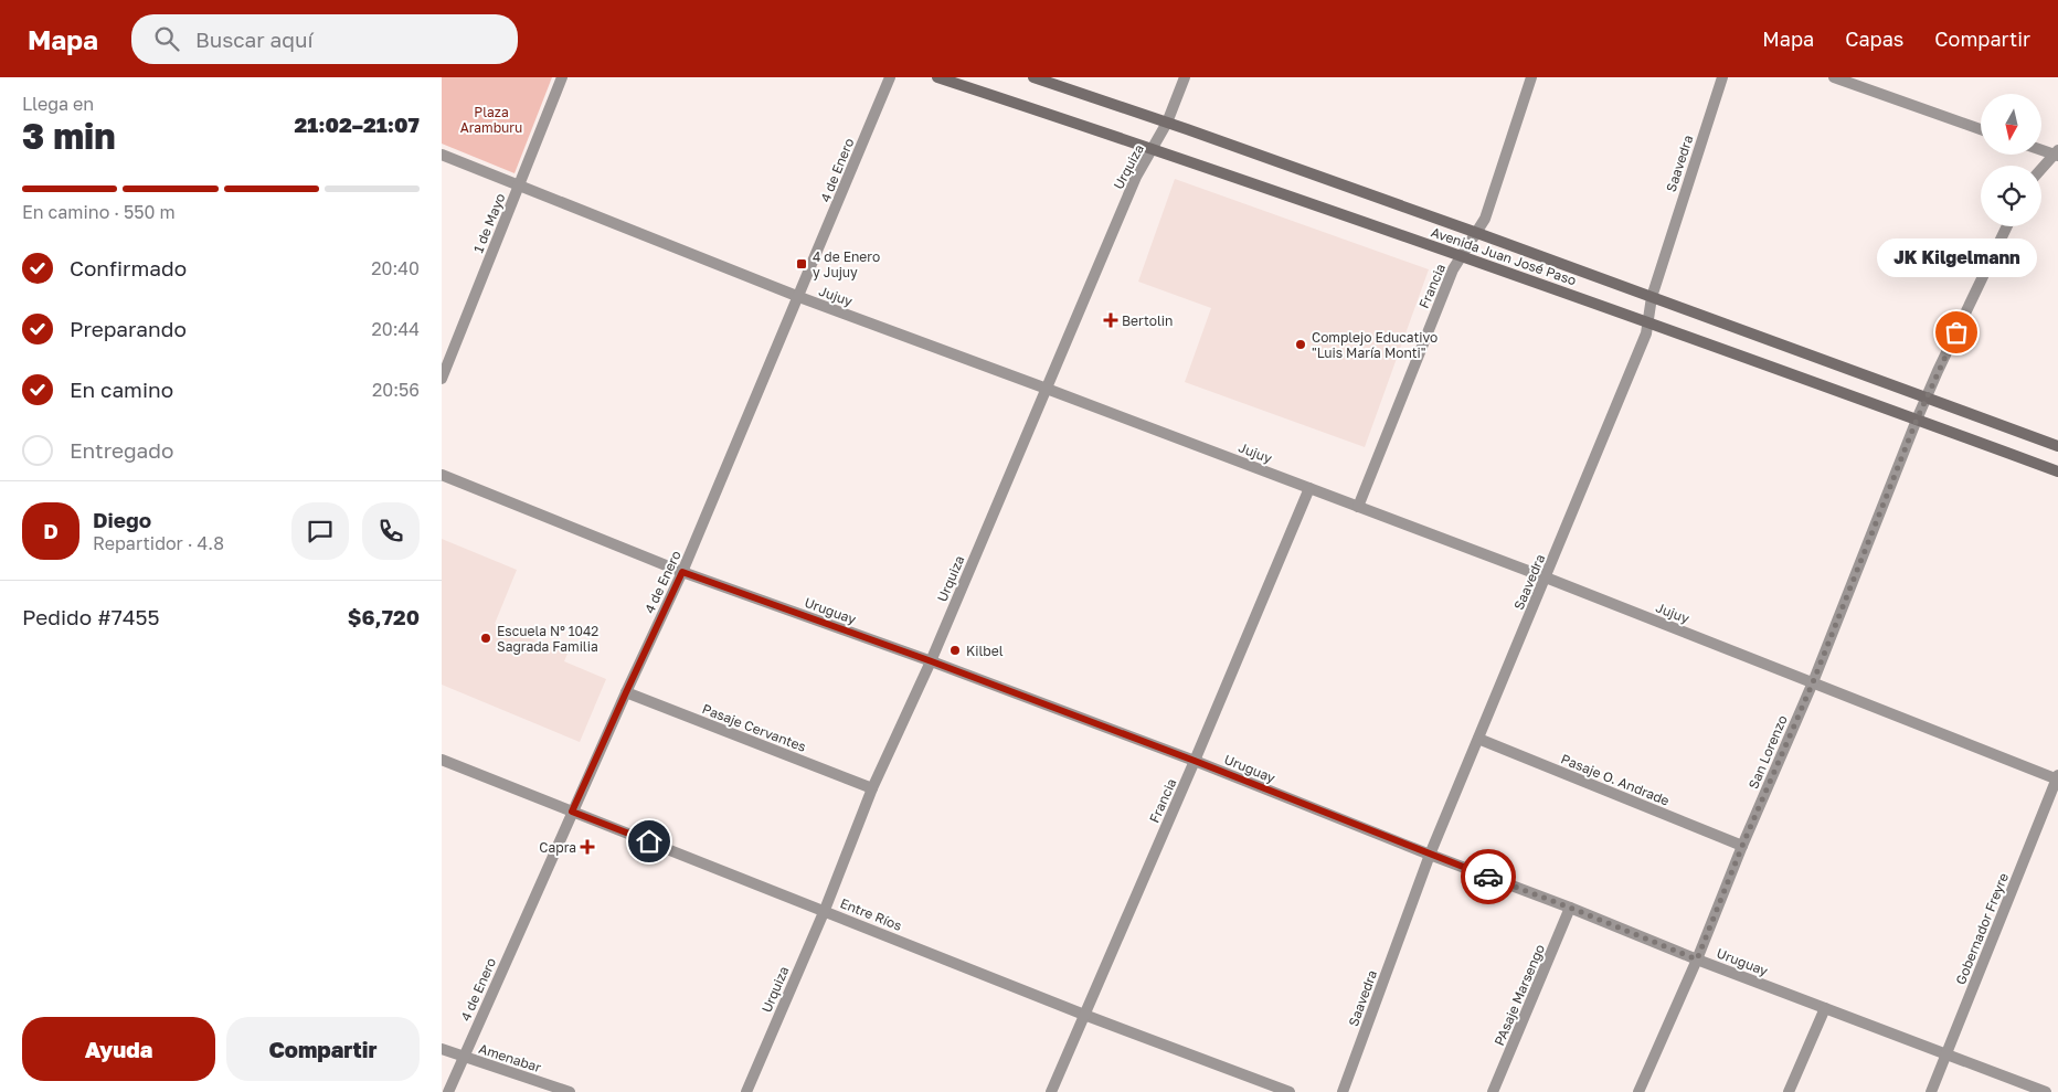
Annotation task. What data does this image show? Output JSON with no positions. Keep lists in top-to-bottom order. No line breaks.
{"streets":{"main road":["Avenida Juan José Paso"],"street":["Saavedra","Urquiza","4 de Enero","1 de Mayo","Francia","Jujuy","Uruguay","Pasaje Cervantes","San Lorenzo","Pasaje O. Andrade","Entre Ríos","Gobernador Freyre","PAsaje Marsengo","Amenabar"]},"crossings":[["Saavedra","Avenida Juan José Paso"],["Saavedra","Jujuy"],["Saavedra","Uruguay"],["Saavedra","Pasaje O. Andrade"],["Urquiza","Avenida Juan José Paso"],["Urquiza","Jujuy"],["Urquiza","Uruguay"],["Urquiza","Pasaje Cervantes"],["Urquiza","Entre Ríos"],["4 de Enero","Jujuy"],["4 de Enero","Uruguay"],["4 de Enero","Pasaje Cervantes"],["4 de Enero","Entre Ríos"],["4 de Enero","Amenabar"],["1 de Mayo","Jujuy"],["Avenida Juan José Paso","Francia"],["Avenida Juan José Paso","San Lorenzo"],["Francia","Jujuy"],["Francia","Uruguay"],["Francia","Entre Ríos"],["Jujuy","San Lorenzo"],["Jujuy","Gobernador Freyre"],["Uruguay","San Lorenzo"],["Uruguay","Gobernador Freyre"],["Uruguay","PAsaje Marsengo"],["San Lorenzo","Pasaje O. Andrade"]],"parks":["Plaza Aramburu"],"places":{"transit":["4 de Enero y Jujuy"],"health":["Bertolin","Capra"],"other":["JK Kilgelmann","Complejo Educativo \"Luis María Monti\"","Escuela Nº 1042 Sagrada Familia","Kilbel"]},"north":"bottom","page":{"header":"Mapa","search":"Buscar aquí","nav":["Mapa","Capas","Compartir"],"heading":["3 min","Llega en","21:02–21:07"],"panel":["Diego","Repartidor · 4.8","Pedido #7455","$6,720"],"bar":"En camino · 550 m","list":[["Confirmado","20:40"],["Preparando","20:44"],["En camino","20:56"],"Entregado"],"bubble":"JK Kilgelmann","round":"D","buttons":["Ayuda","Compartir"]}}
